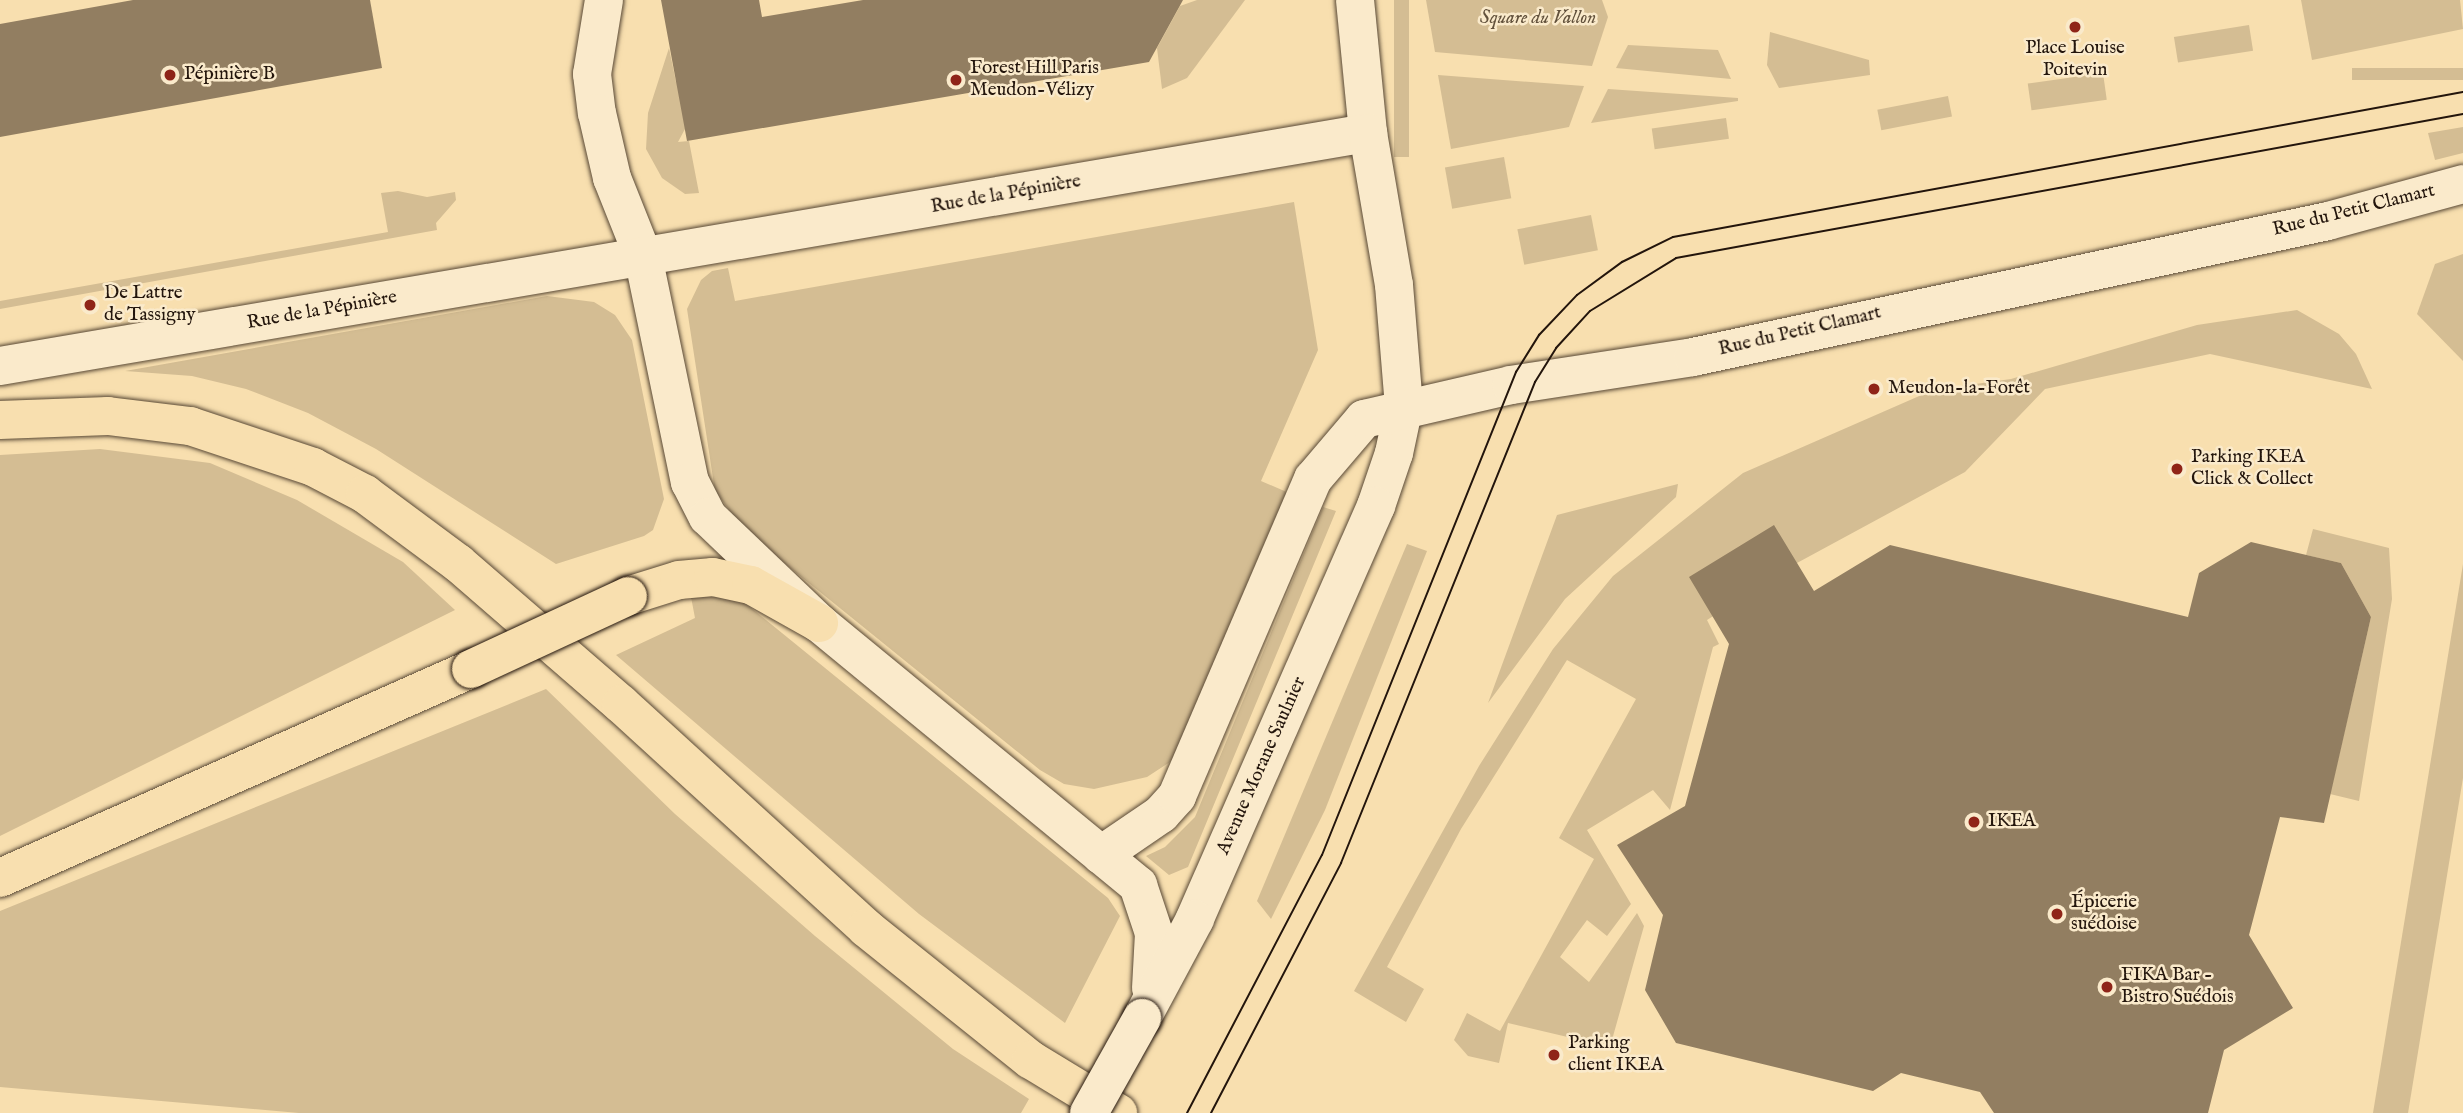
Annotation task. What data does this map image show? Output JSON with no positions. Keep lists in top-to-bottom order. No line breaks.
{"streets":{"main road":["Rue de la Pépinière","Rue du Petit Clamart","Avenue Morane Saulnier"]},"crossings":[["Rue du Petit Clamart","Avenue Morane Saulnier"]],"parks":["Square du Vallon"],"places":["Place Louise Poitevin","Pépinière B","Forest Hill Paris Meudon-Vélizy","De Lattre de Tassigny","Meudon-la-Forêt","Parking IKEA Click & Collect","IKEA","Épicerie suédoise","FIKA Bar - Bistro Suédois","Parking client IKEA"]}
